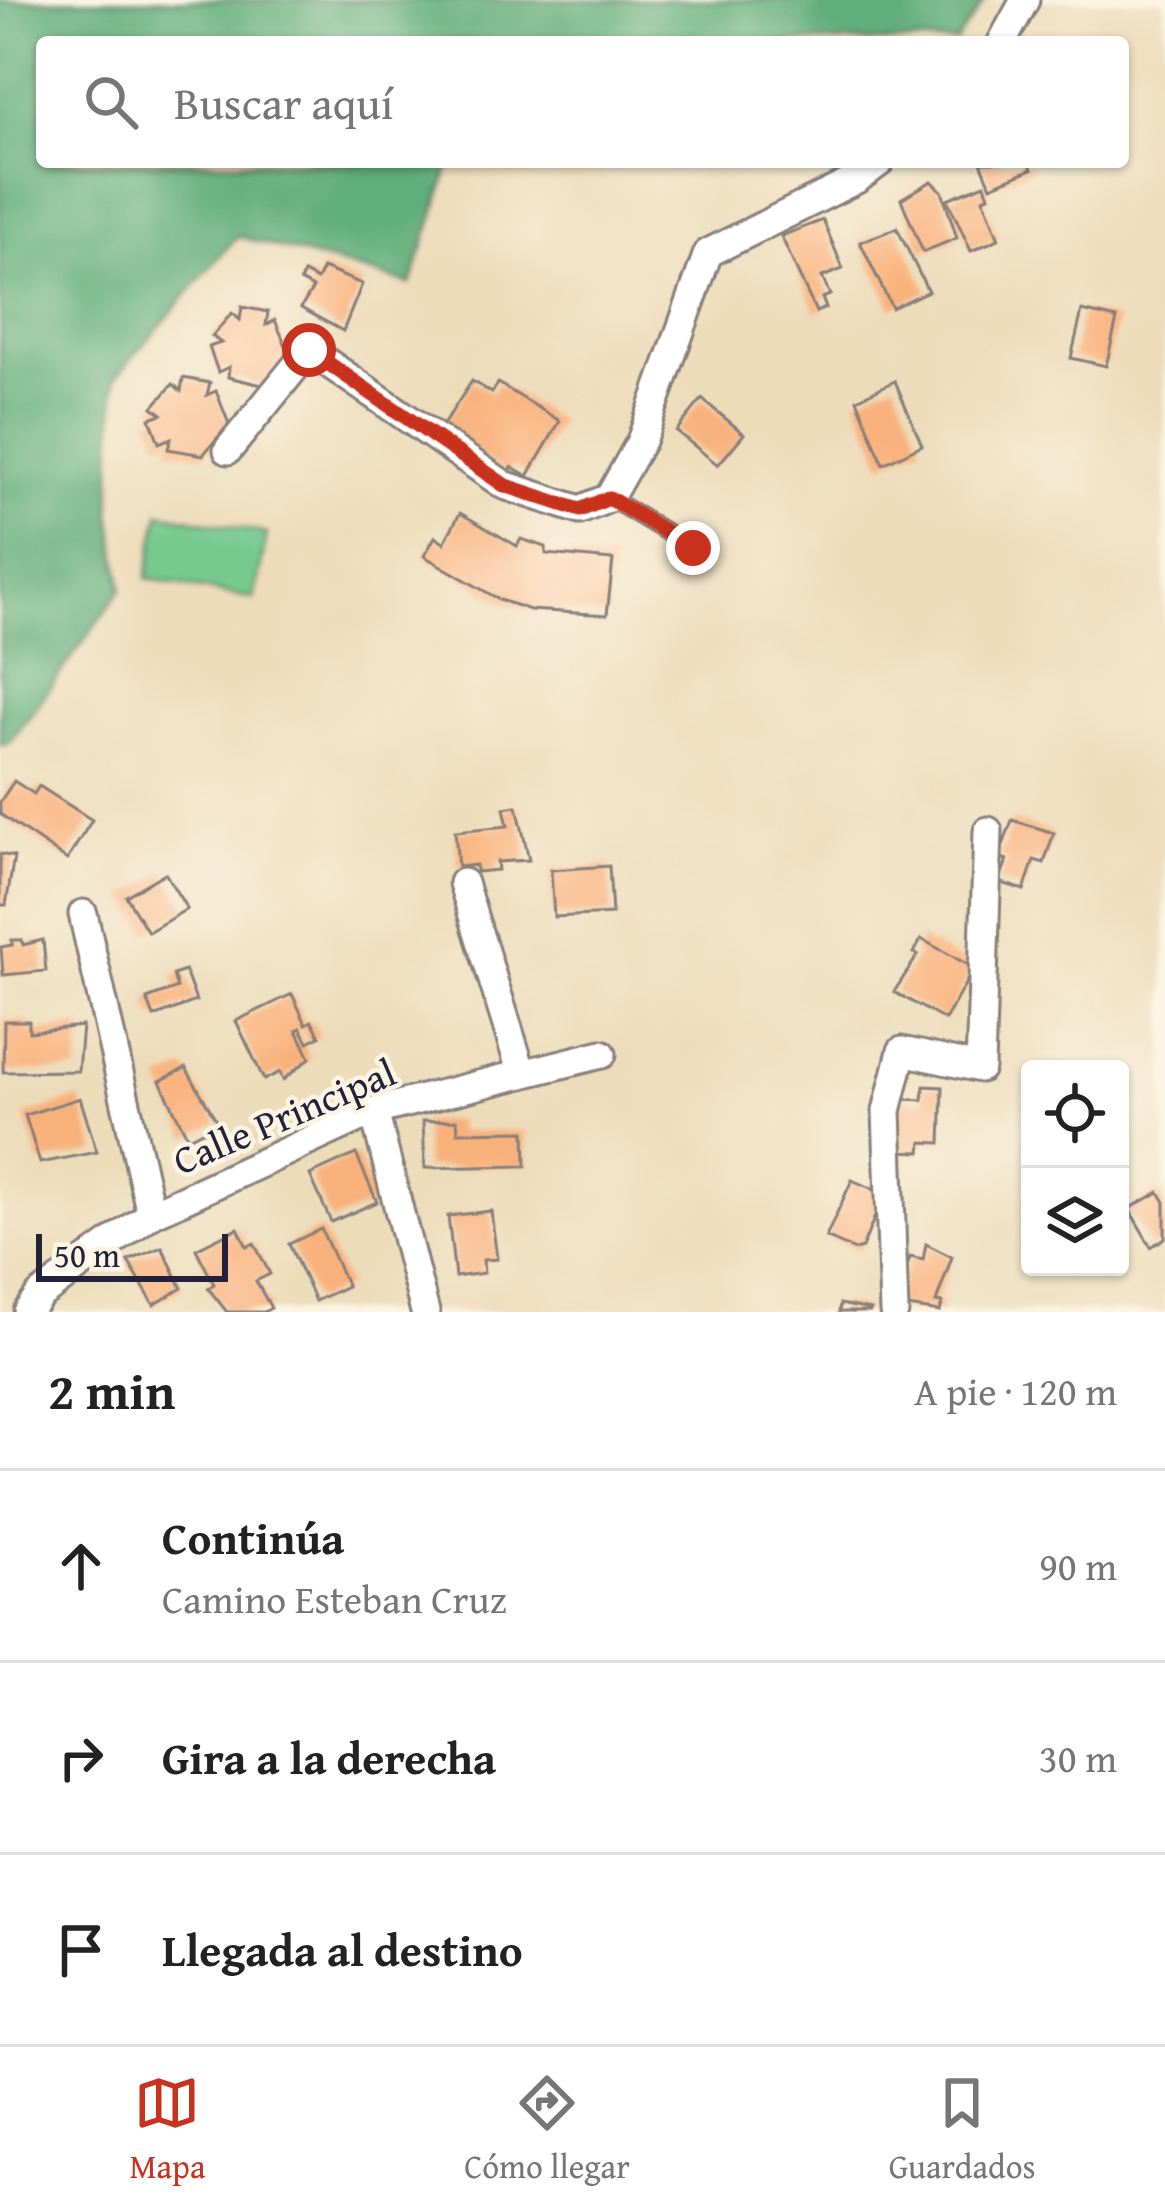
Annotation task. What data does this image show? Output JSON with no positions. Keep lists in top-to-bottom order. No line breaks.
{"streets":{"street":["Calle Principal"]},"scale_bar":"50 m","page":{"search":"Buscar aquí","scale":"50 m","heading":["2 min","A pie · 120 m"],"list":[["Continúa","Camino Esteban Cruz","90 m"],["Gira a la derecha","30 m"],"Llegada al destino"],"nav":["Mapa","Cómo llegar","Guardados"]}}
